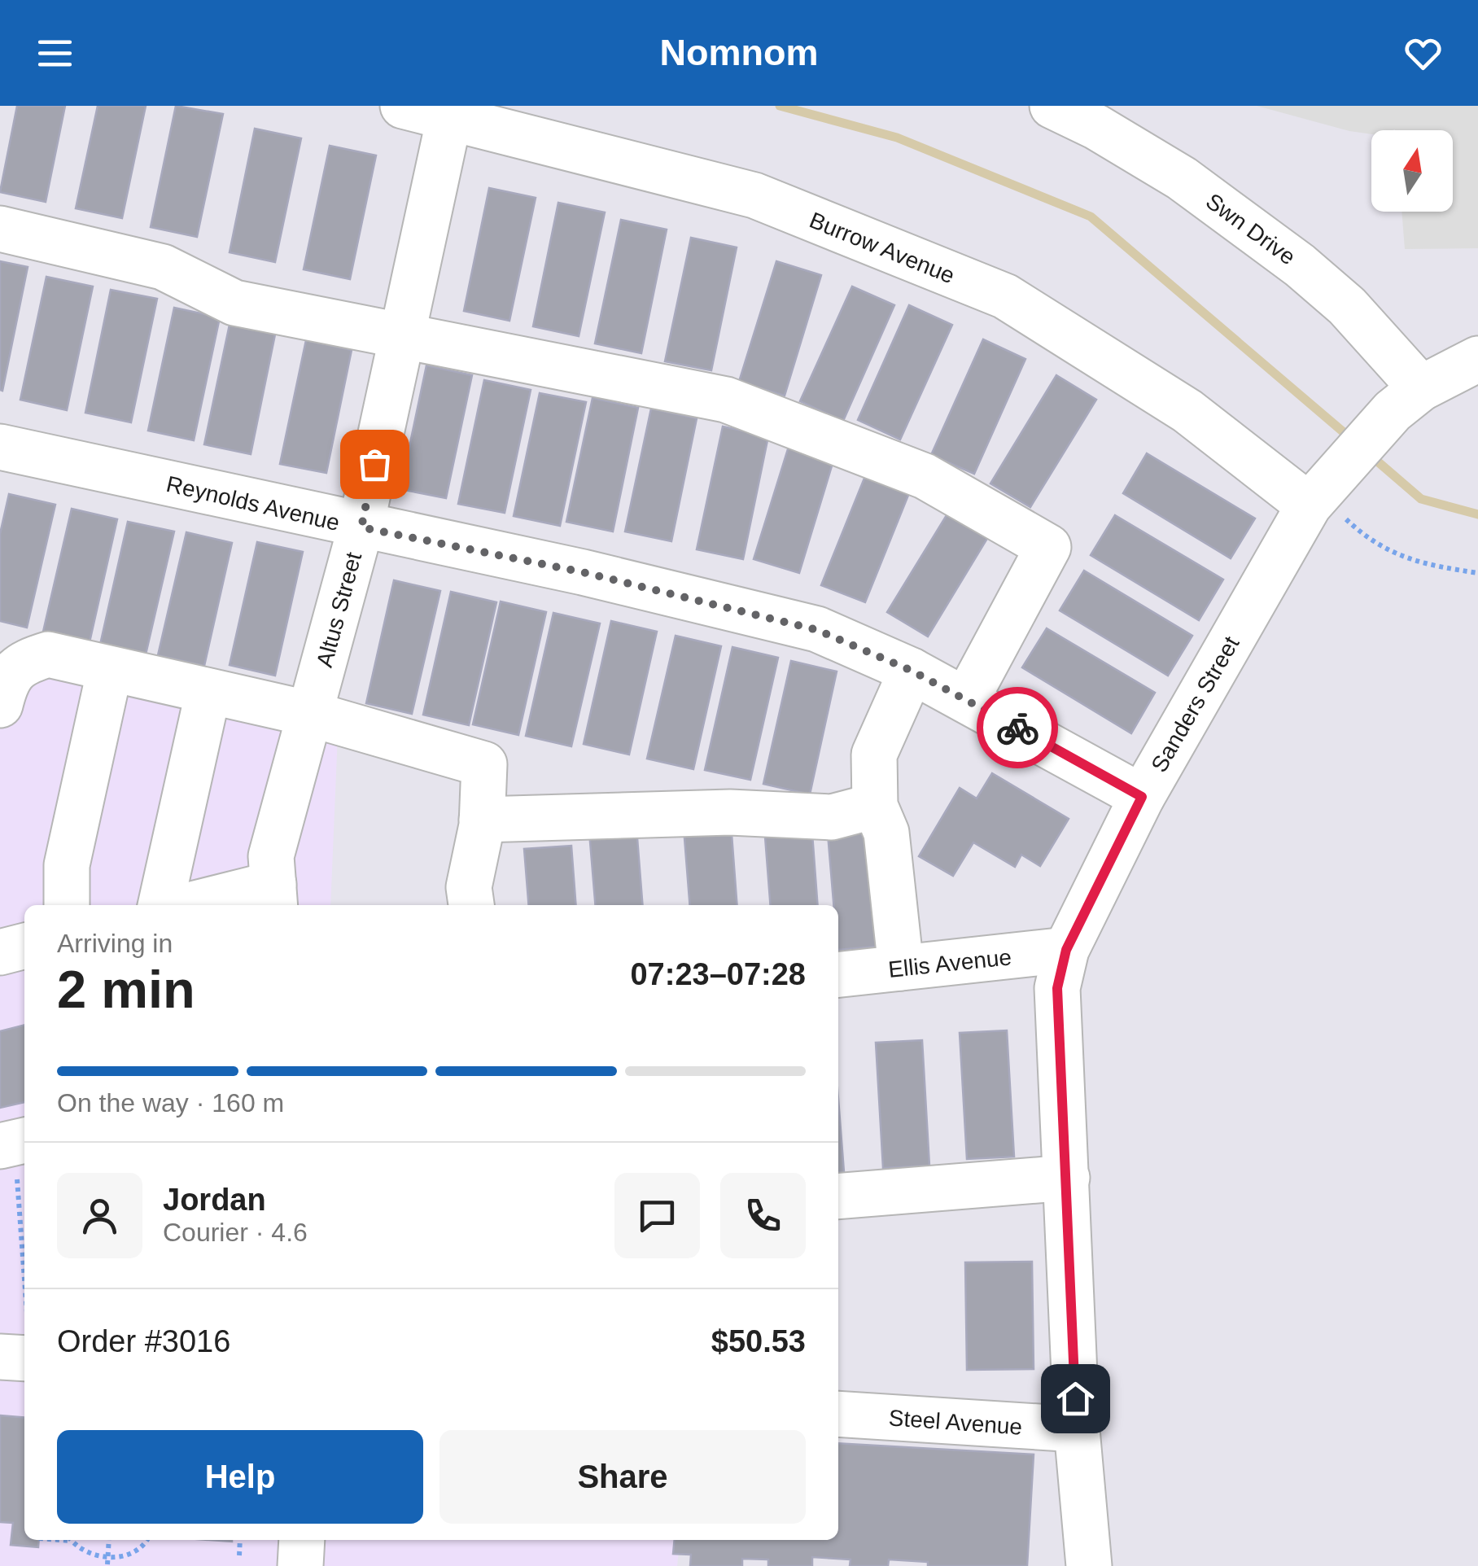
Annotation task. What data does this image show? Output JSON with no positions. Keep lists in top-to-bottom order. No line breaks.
{"streets":{"street":["Swn Drive","Burrow Avenue","Reynolds Avenue","Altus Street","Sanders Street","Ellis Avenue","Steel Avenue"]},"crossings":[["Swn Drive","Sanders Street"],["Burrow Avenue","Altus Street"],["Burrow Avenue","Sanders Street"],["Reynolds Avenue","Altus Street"],["Reynolds Avenue","Sanders Street"],["Sanders Street","Ellis Avenue"],["Sanders Street","Steel Avenue"]],"north":"top","page":{"header":"Nomnom","heading":["2 min","Arriving in","07:23–07:28"],"panel":["Jordan","Courier · 4.6","Order #3016","$50.53"],"bar":"On the way · 160 m","buttons":["Help","Share"]}}
